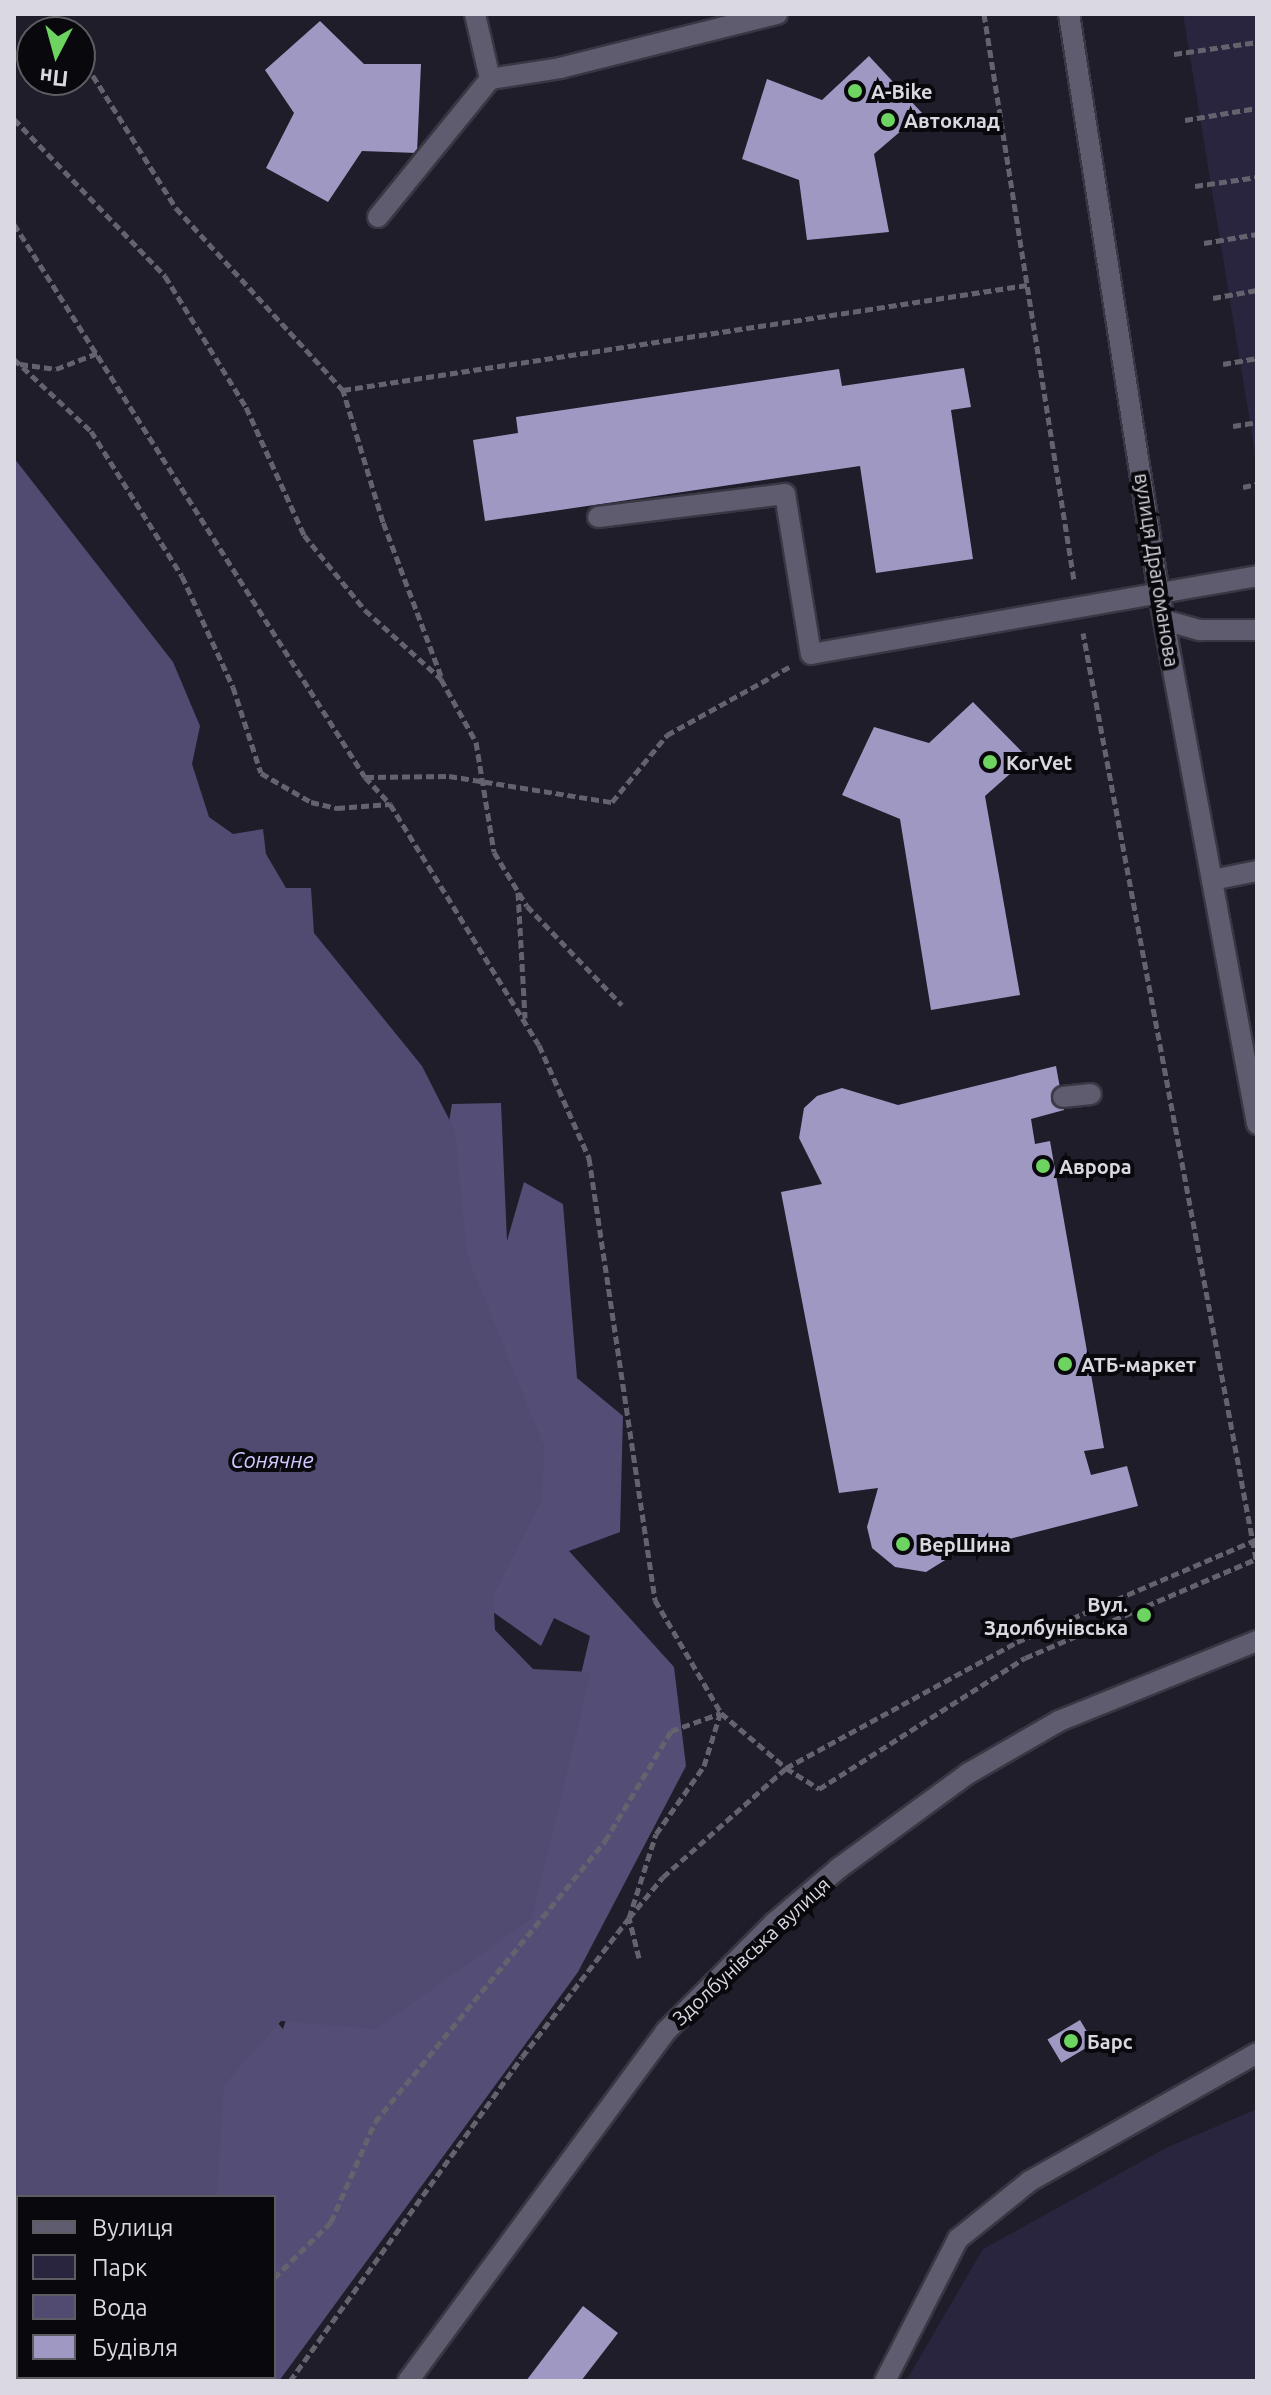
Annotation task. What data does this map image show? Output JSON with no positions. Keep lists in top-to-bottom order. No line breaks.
{"streets":{"street":["вулиця Драгоманова","Здолбунівська вулиця"]},"water":["Сонячне"],"places":["A-Bike","Автоклад","KorVet","Аврора","АТБ-маркет","ВерШина","Вул. Здолбунівська","Барс"],"legend":["Вулиця","Парк","Вода","Будівля"],"north":"bottom"}
